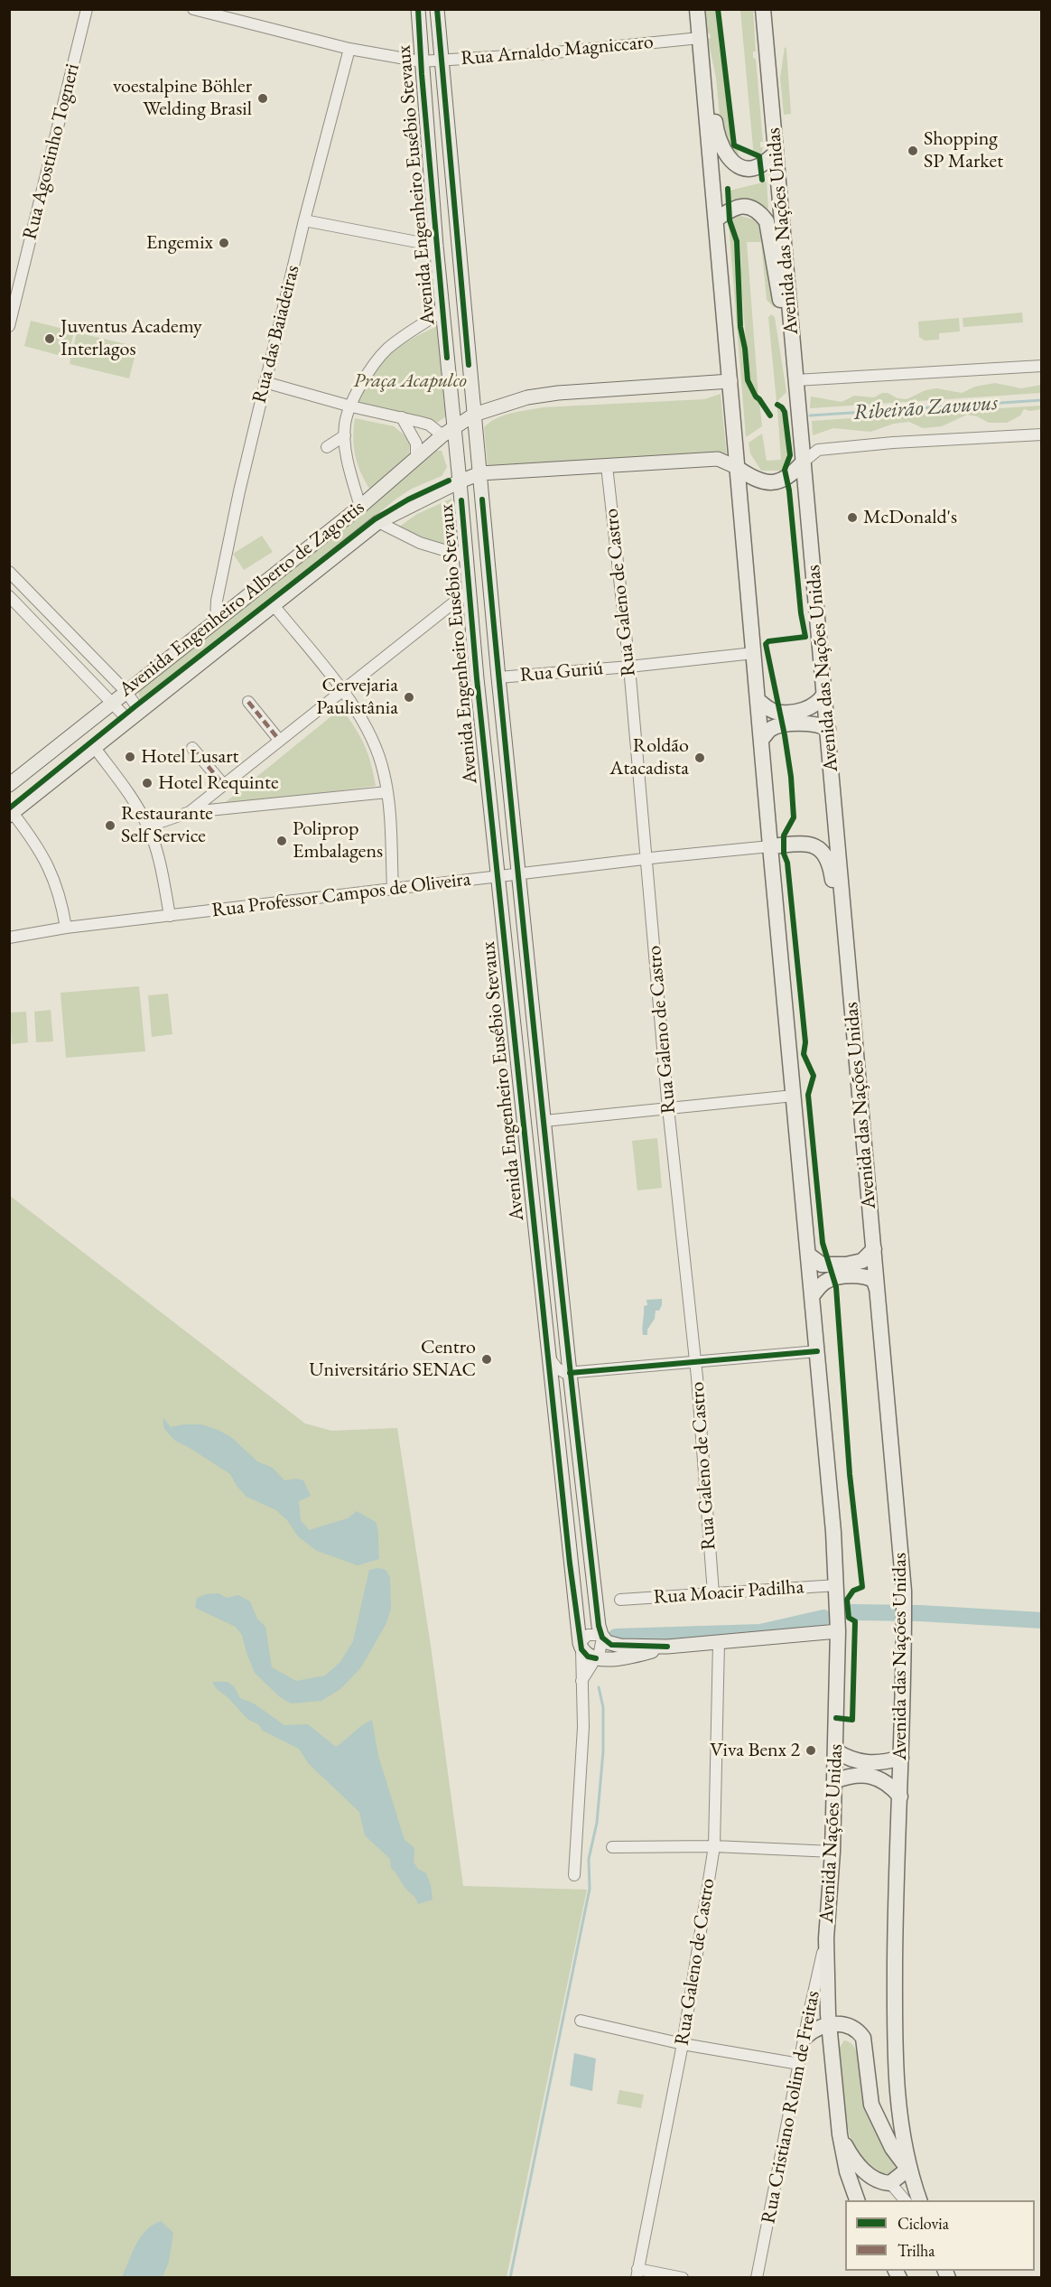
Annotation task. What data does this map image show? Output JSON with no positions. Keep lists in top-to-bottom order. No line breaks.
{"streets":{"highway":["Avenida das Nações Unidas","Avenida Nações Unidas"],"main road":["Avenida Engenheiro Eusébio Stevaux","Avenida Engenheiro Alberto de Zagottis"],"street":["Rua Arnaldo Magniccaro","Rua Agostinho Togneri","Rua das Baiadeiras","Rua Galeno de Castro","Rua Guriú","Rua Professor Campos de Oliveira","Rua Moacir Padilha","Rua Cristiano Rolim de Freitas"]},"crossings":[["Rua Arnaldo Magniccaro","Avenida Engenheiro Eusébio Stevaux"],["Rua Arnaldo Magniccaro","Rua das Baiadeiras"],["Avenida Engenheiro Eusébio Stevaux","Avenida Engenheiro Alberto de Zagottis"],["Avenida Engenheiro Eusébio Stevaux","Rua Guriú"],["Avenida Engenheiro Eusébio Stevaux","Rua Professor Campos de Oliveira"],["Rua das Baiadeiras","Avenida Engenheiro Alberto de Zagottis"],["Rua Galeno de Castro","Avenida Engenheiro Alberto de Zagottis"],["Rua Galeno de Castro","Rua Guriú"],["Rua Galeno de Castro","Rua Professor Campos de Oliveira"],["Rua Galeno de Castro","Rua Moacir Padilha"],["Avenida Nações Unidas","Rua Cristiano Rolim de Freitas"]],"water":["Ribeirão Zavuvus"],"parks":["Praça Acapulco"],"places":["voestalpine Böhler Welding Brasil","Shopping SP Market","Engemix","Juventus Academy Interlagos","McDonald's","Cervejaria Paulistânia","Hotel Lusart","Roldão Atacadista","Hotel Requinte","Restaurante Self Service","Poliprop Embalagens","Centro Universitário SENAC","Viva Benx 2"],"legend":["Ciclovia","Trilha"]}
